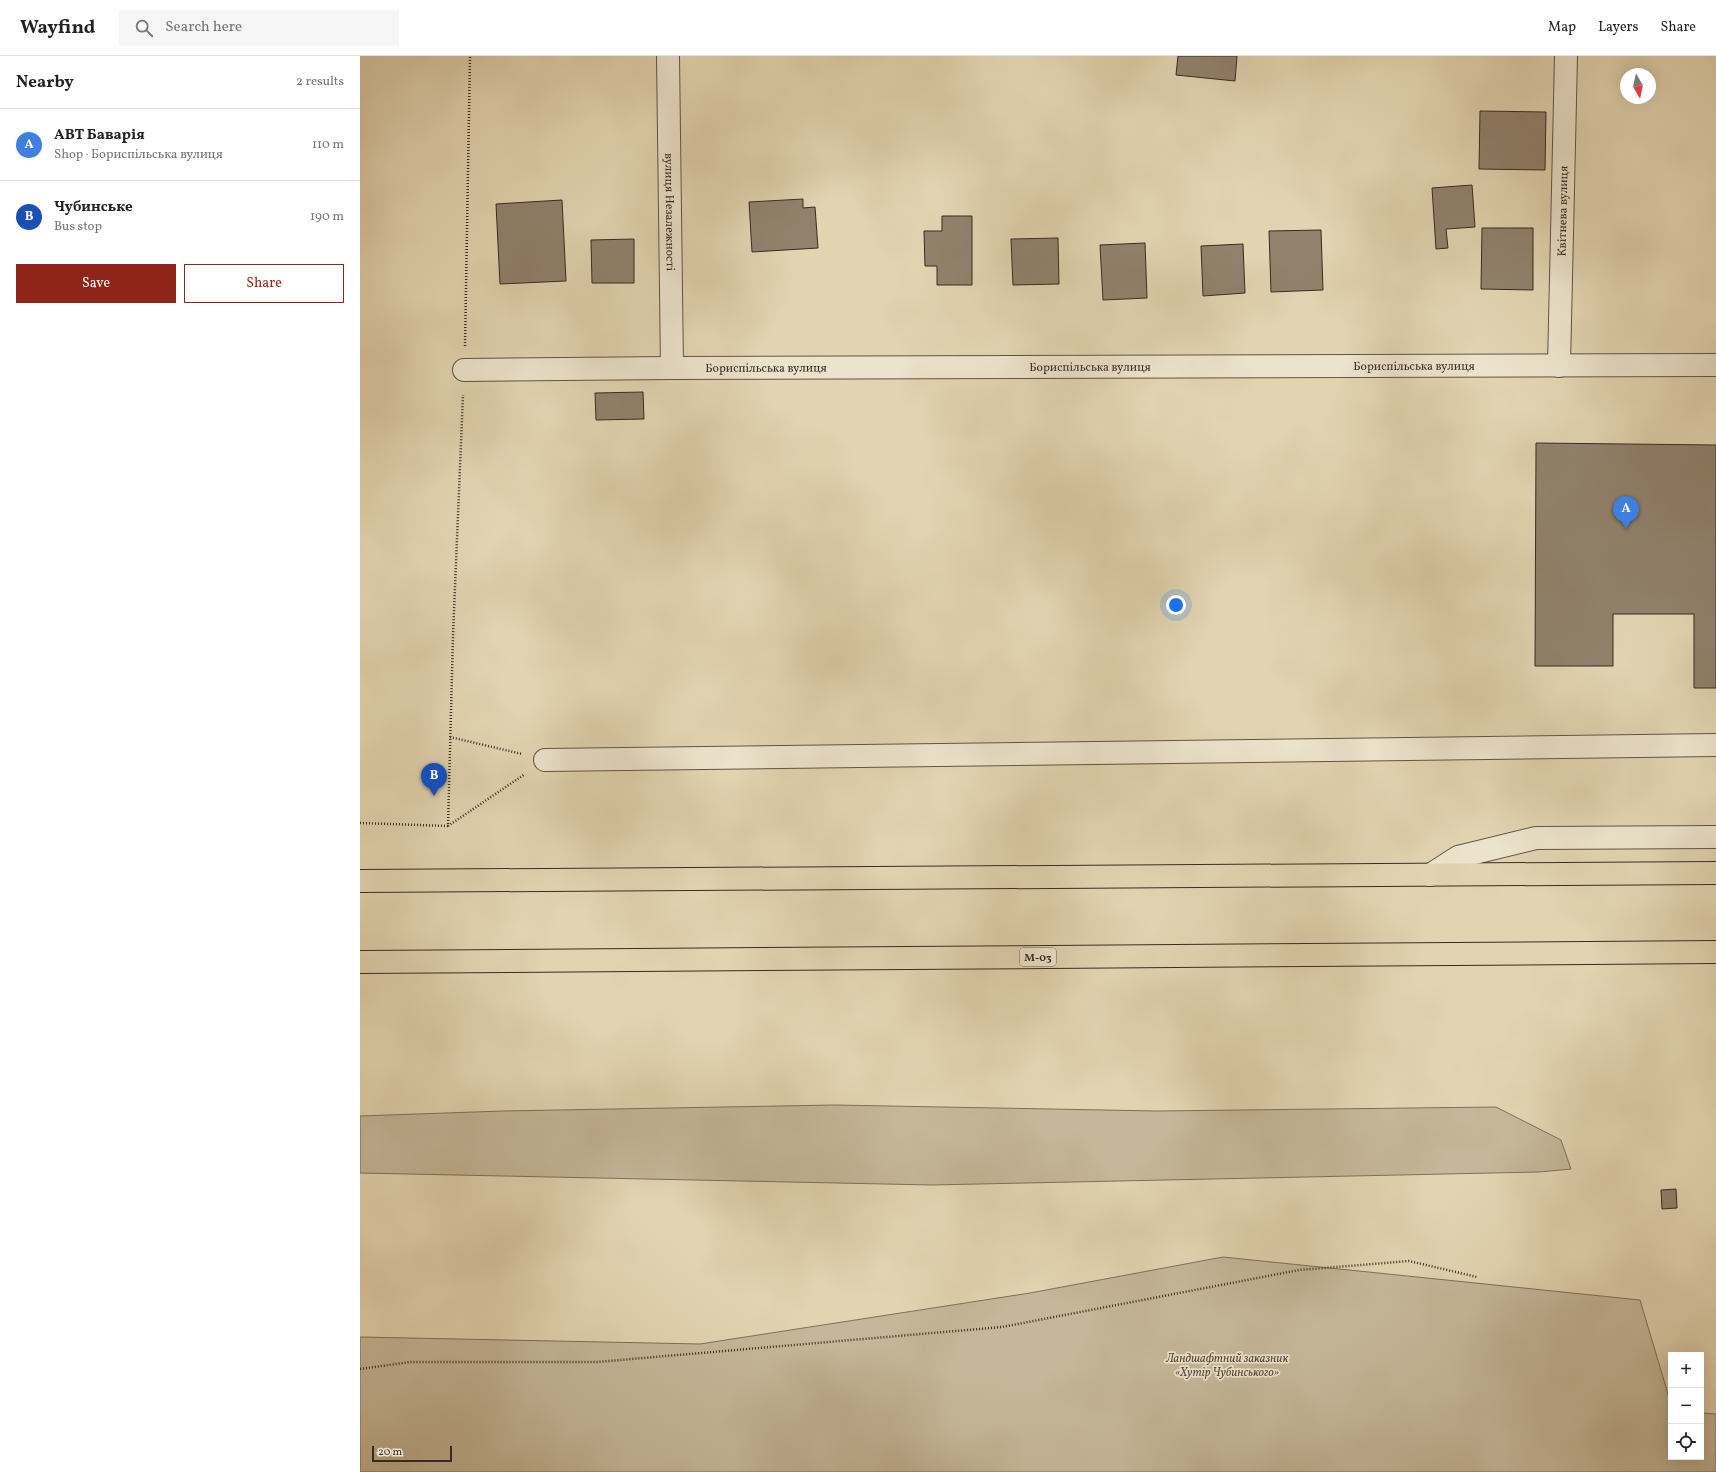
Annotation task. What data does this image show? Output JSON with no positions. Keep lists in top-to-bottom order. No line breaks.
{"streets":{"highway":["М-03"],"street":["Квітнева вулиця","вулиця Незалежності","Бориспільська вулиця"]},"crossings":[["Квітнева вулиця","Бориспільська вулиця"],["вулиця Незалежності","Бориспільська вулиця"]],"parks":["Ландшафтний заказник «Хутір Чубинського»"],"scale_bar":"20 m","north":"bottom","page":{"header":"Wayfind","search":"Search here","nav":["Map","Layers","Share"],"heading":["Nearby","2 results"],"list":[{"mark":"A","name":"АВТ Баварія","note":"Shop · Бориспільська вулиця","value":"110 m"},{"mark":"B","name":"Чубинське","note":"Bus stop","value":"190 m"}],"buttons":["Save","Share"],"pins":["A","B"],"map_buttons":["+","−"],"scale":"20 m"}}
